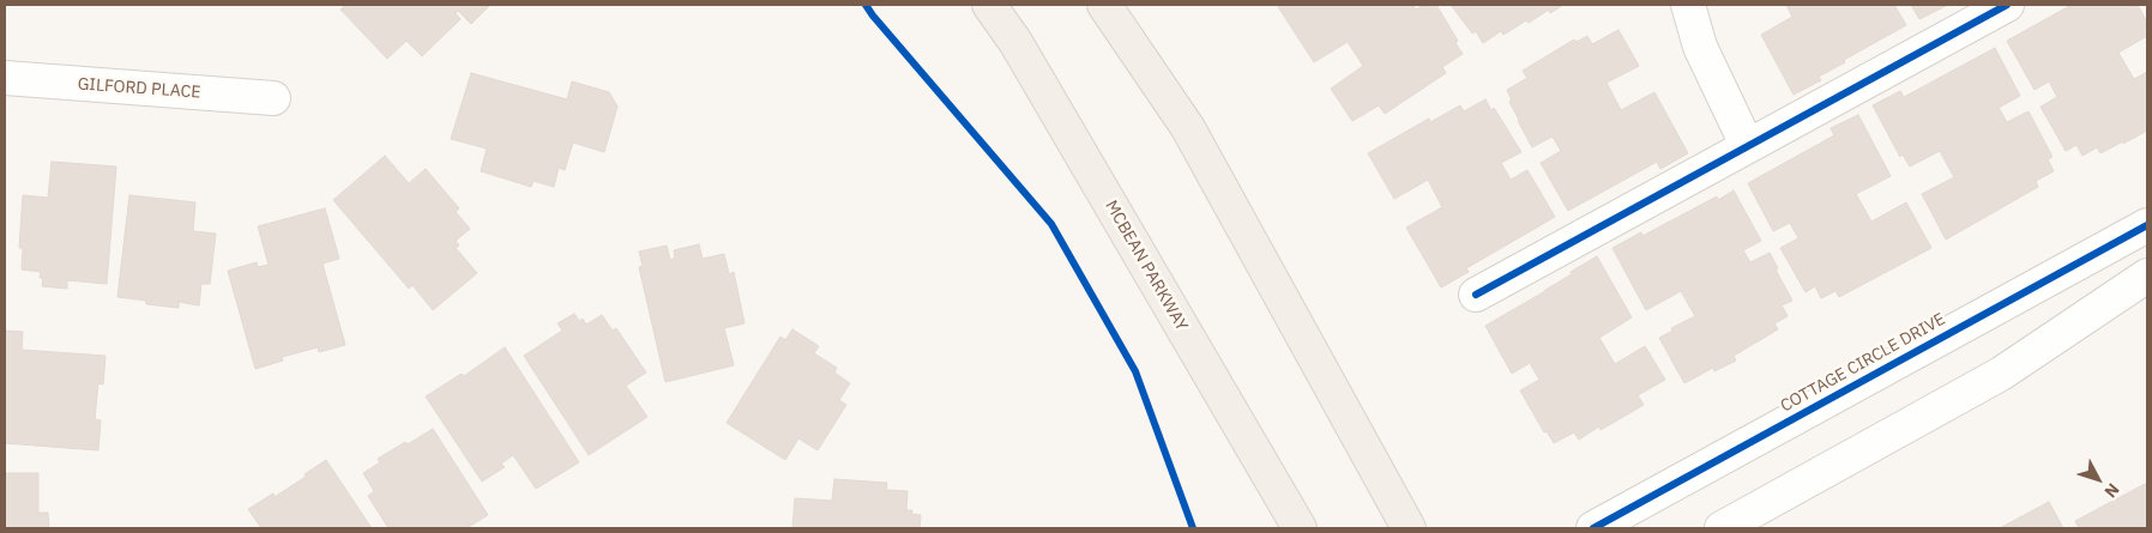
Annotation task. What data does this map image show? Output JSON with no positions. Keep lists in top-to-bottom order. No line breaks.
{"streets":{"main road":["MCBEAN PARKWAY"],"street":["GILFORD PLACE","COTTAGE CIRCLE DRIVE"]},"north":"bottom right"}
